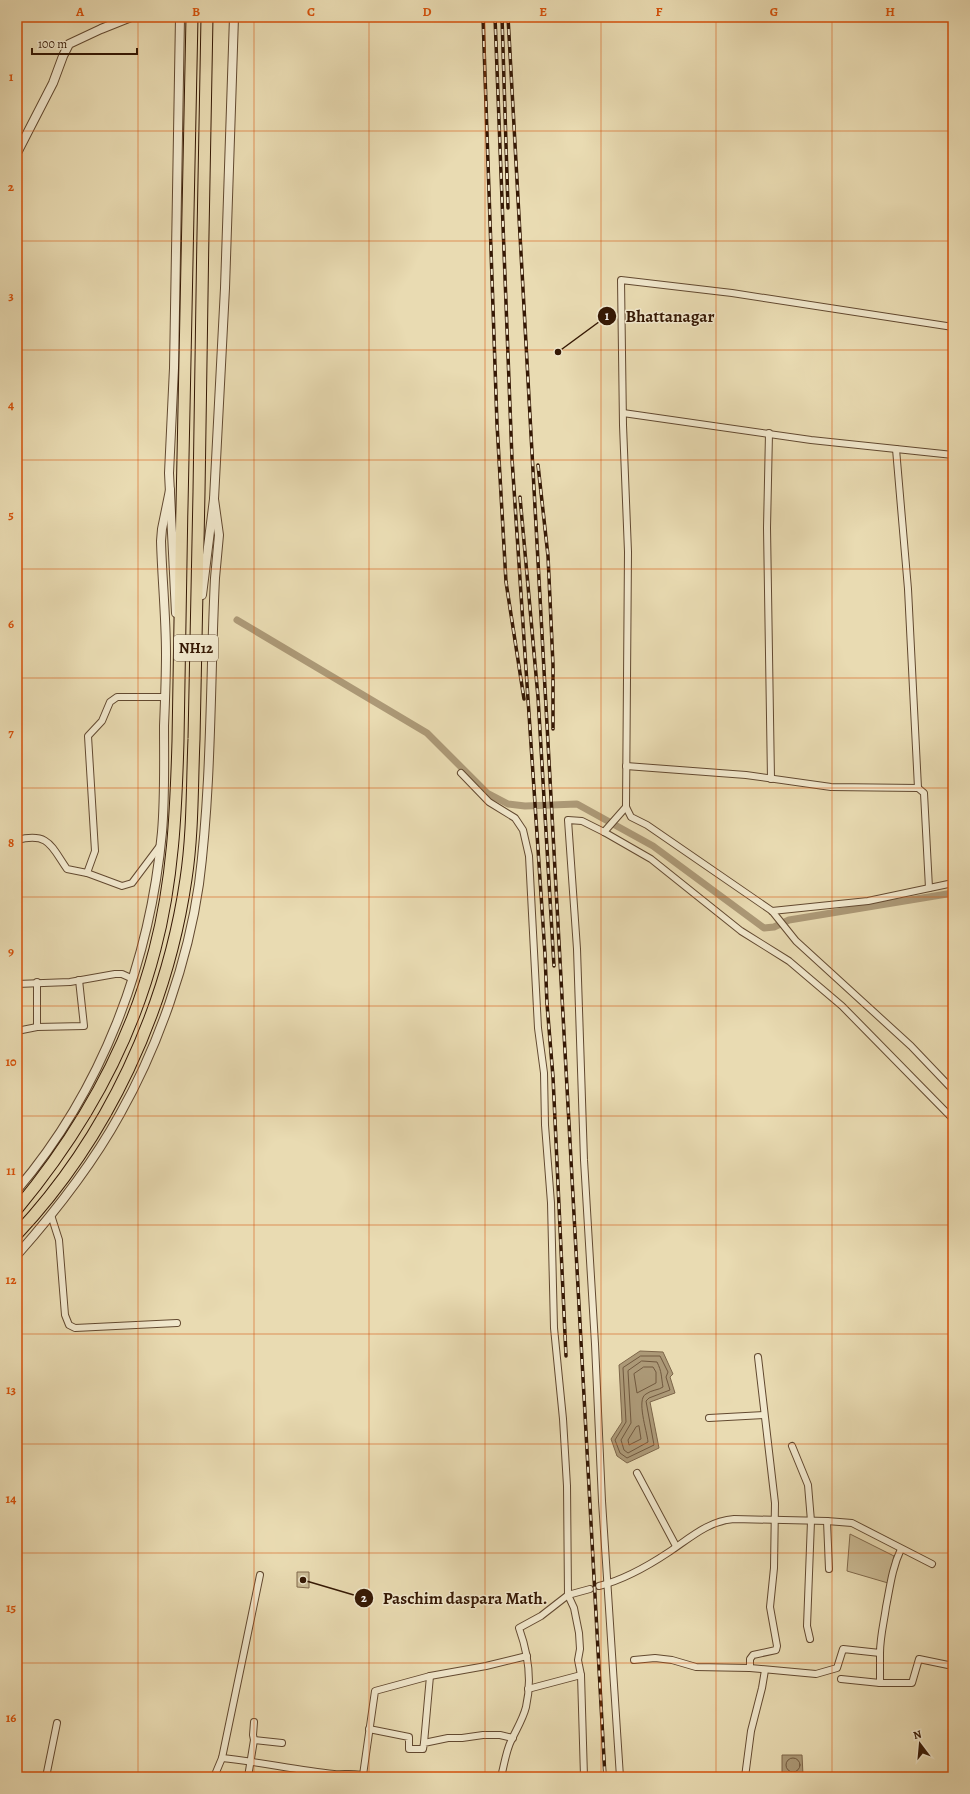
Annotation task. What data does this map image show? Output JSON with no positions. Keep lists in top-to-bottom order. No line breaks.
{"streets":{"highway":["NH12"]},"places":["Bhattanagar","Paschim daspara Math."],"scale_bar":"100 m","north":"top","grid":{"columns":["A","B","C","D","E","F","G","H"],"rows":["1","2","3","4","5","6","7","8","9","10","11","12","13","14","15","16"]}}
